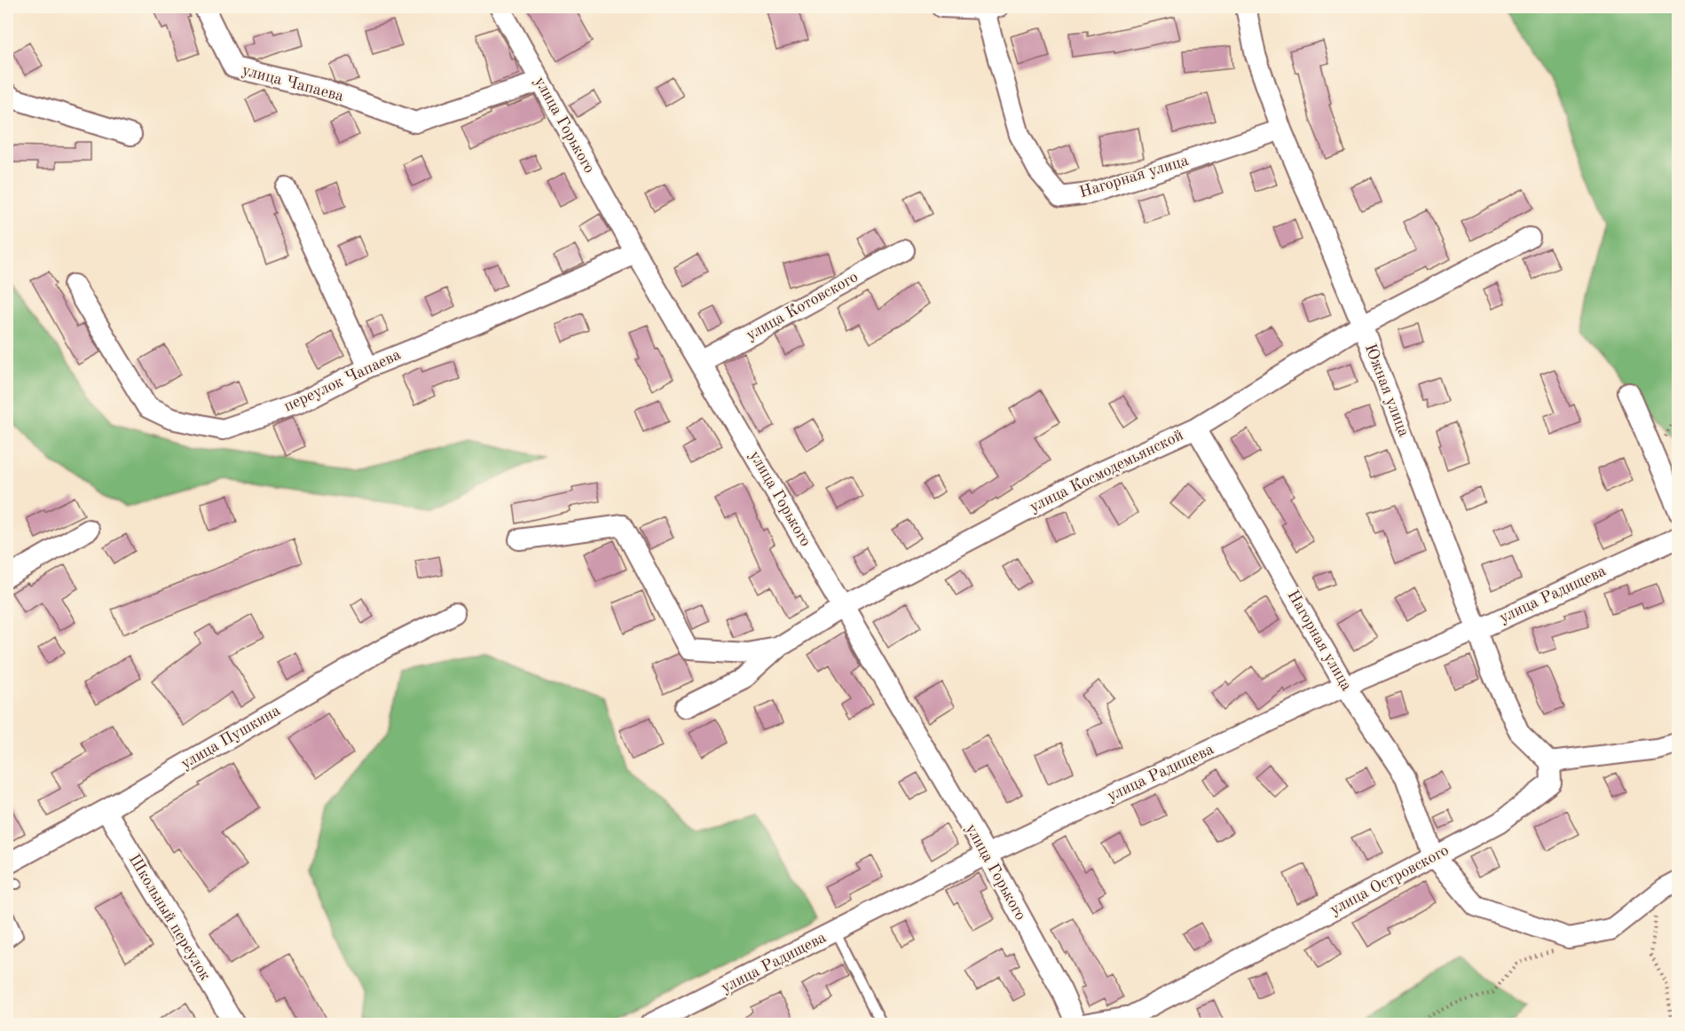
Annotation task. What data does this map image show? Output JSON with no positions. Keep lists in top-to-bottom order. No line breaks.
{"streets":{"street":["улица Чапаева","улица Горького","Нагорная улица","улица Котовского","переулок Чапаева","Южная улица","улица Космодемьянской","улица Радищева","улица Пушкина","улица Островского","Школьный переулок"]},"crossings":[["улица Чапаева","улица Горького"],["улица Горького","улица Котовского"],["улица Горького","переулок Чапаева"],["улица Горького","улица Космодемьянской"],["улица Горького","улица Радищева"],["Нагорная улица","Южная улица"],["Нагорная улица","улица Космодемьянской"],["Нагорная улица","улица Радищева"],["Нагорная улица","улица Островского"],["Южная улица","улица Космодемьянской"],["Южная улица","улица Радищева"],["Южная улица","улица Островского"],["улица Пушкина","Школьный переулок"]]}
